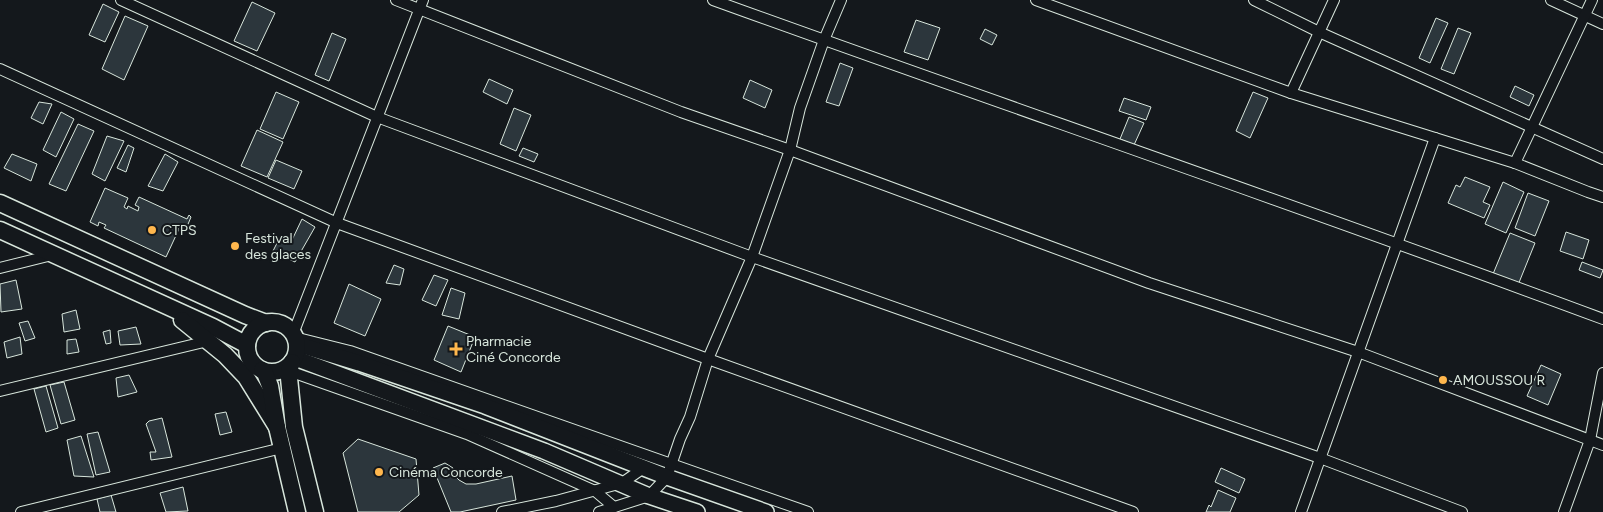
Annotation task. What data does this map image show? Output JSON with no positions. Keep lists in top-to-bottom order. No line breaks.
{"places":{"other":["CTPS","Festival des glaces","AMOUSSOU R","Cinéma Concorde"],"health":["Pharmacie Ciné Concorde"]}}
